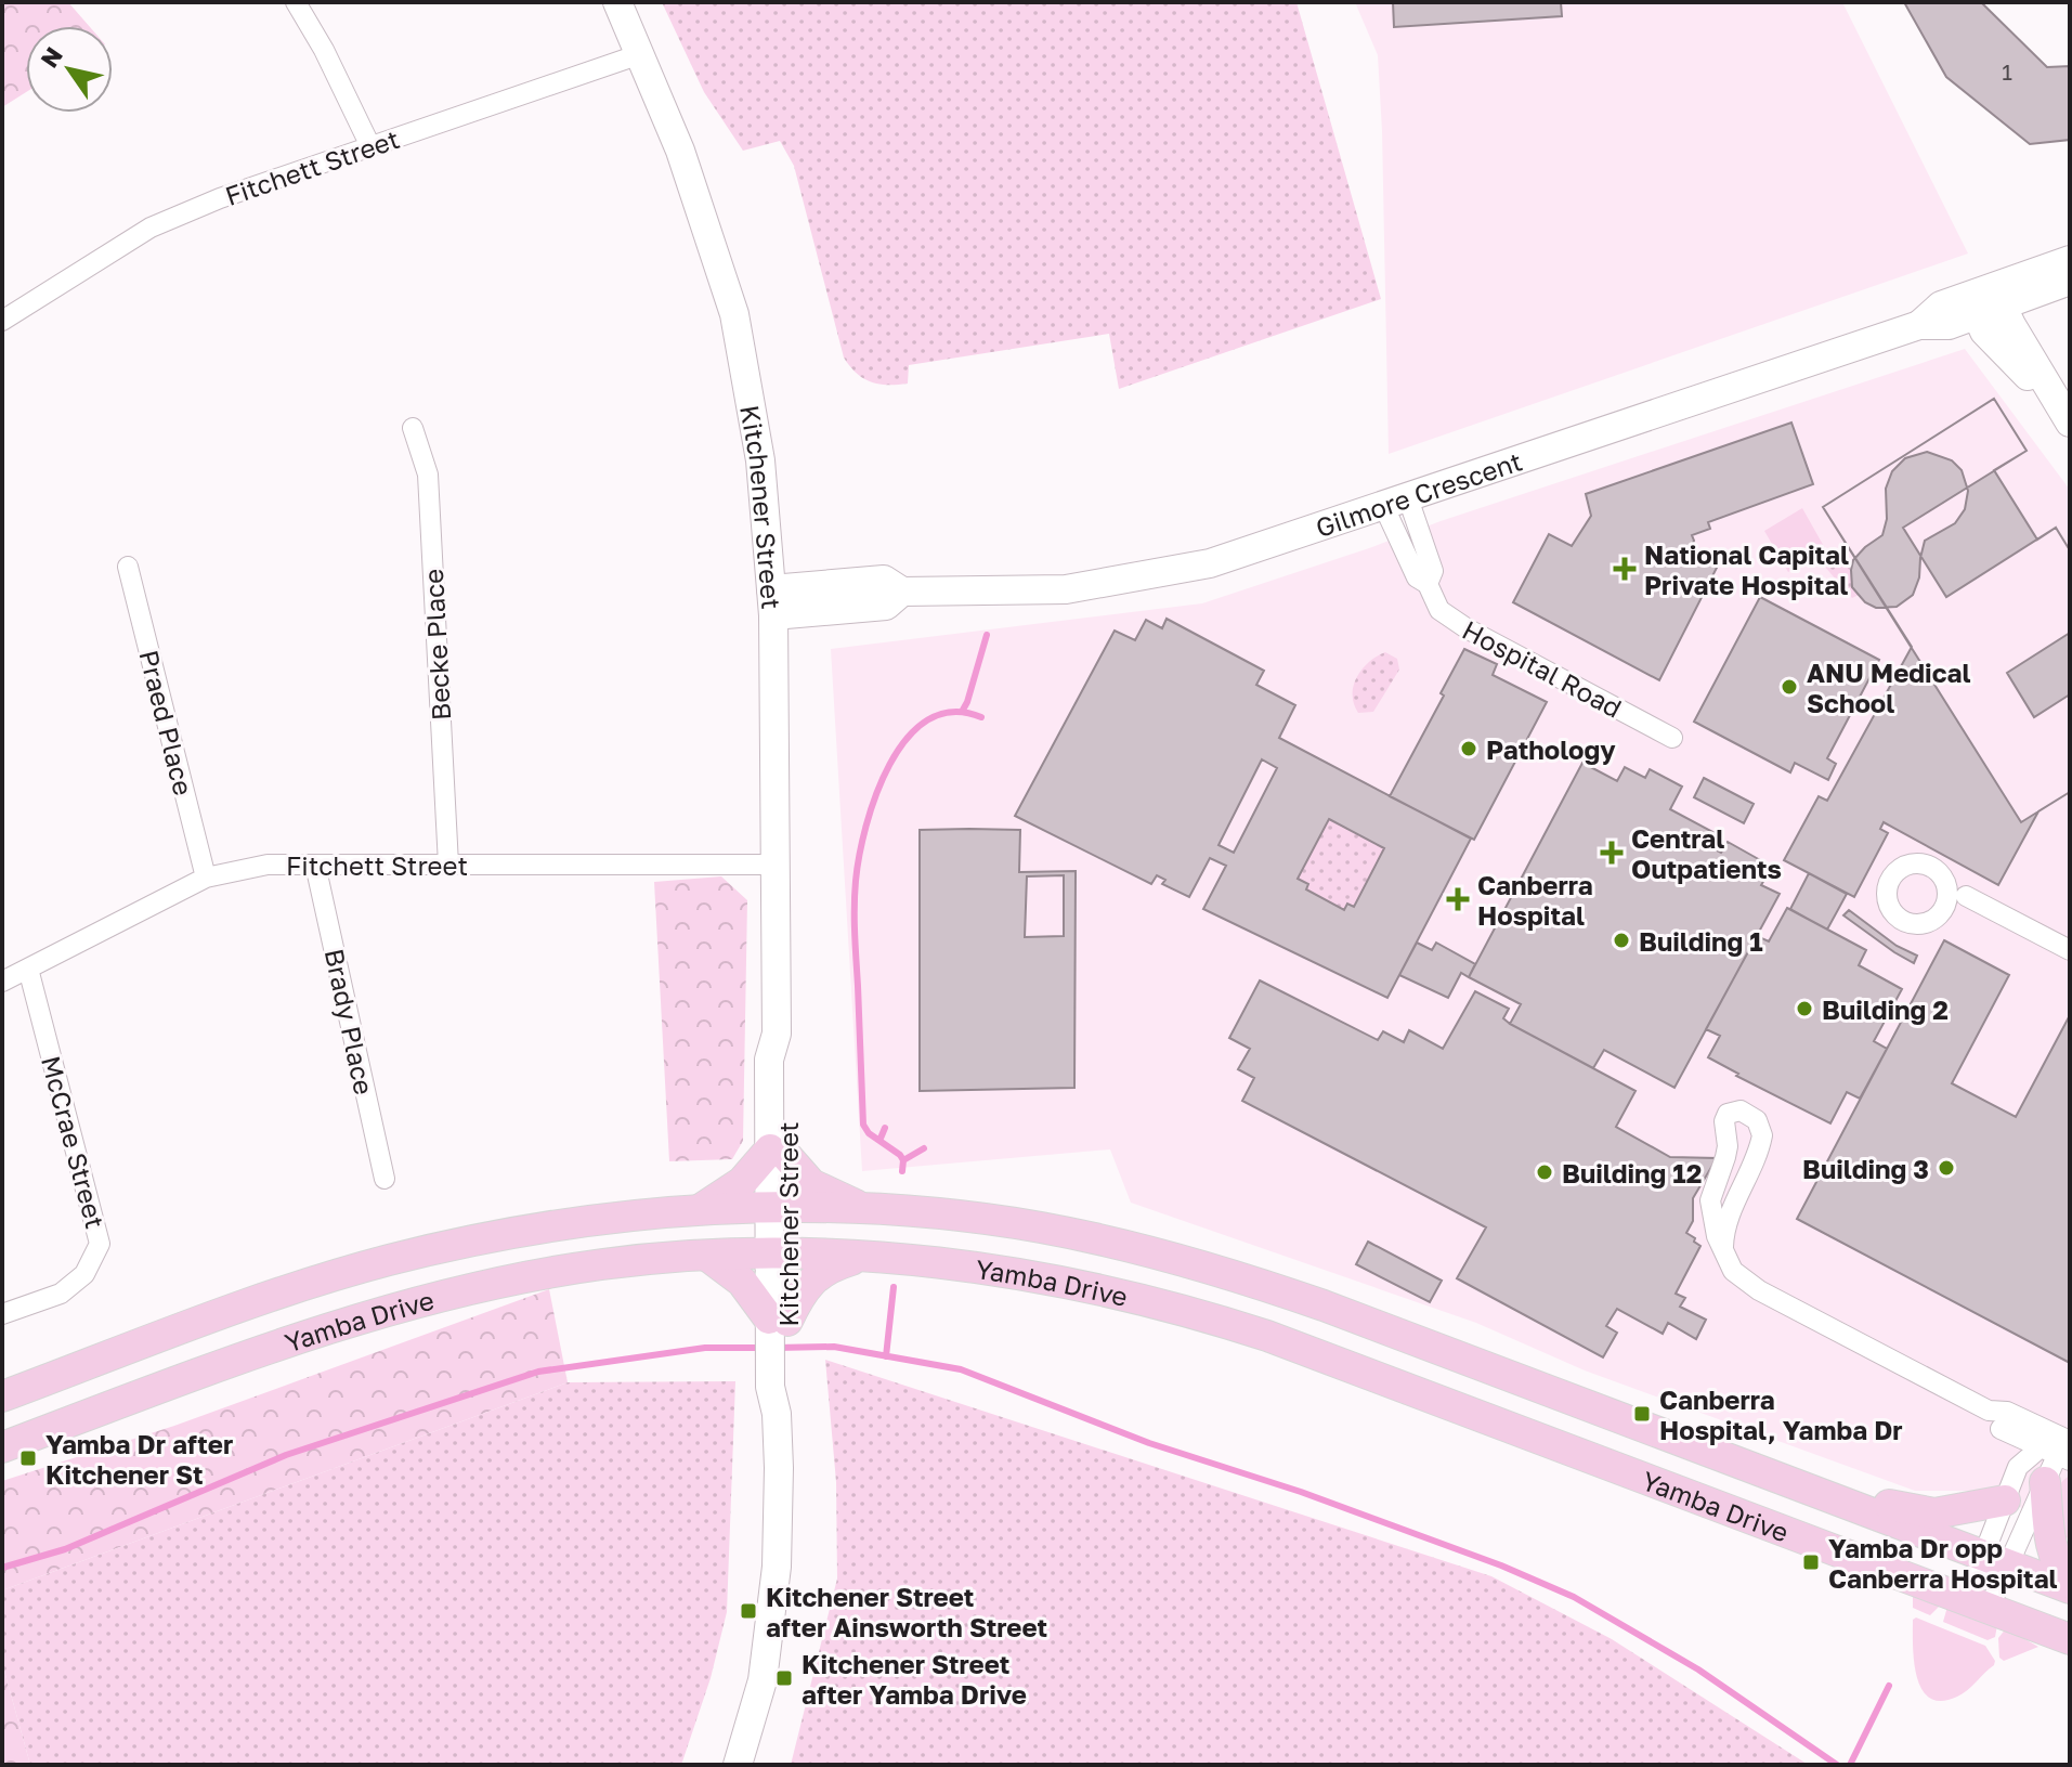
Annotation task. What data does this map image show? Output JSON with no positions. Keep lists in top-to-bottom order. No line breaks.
{"streets":{"main road":["Yamba Drive"],"street":["Fitchett Street","Gilmore Crescent","Kitchener Street","Becke Place","Hospital Road","Praed Place","Brady Place","McCrae Street"]},"crossings":[["Fitchett Street","Kitchener Street"],["Fitchett Street","Becke Place"],["Fitchett Street","Praed Place"],["Fitchett Street","Brady Place"],["Fitchett Street","McCrae Street"],["Gilmore Crescent","Kitchener Street"],["Gilmore Crescent","Hospital Road"],["Kitchener Street","Yamba Drive"]],"places":{"health":["National Capital Private Hospital","Central Outpatients","Canberra Hospital"],"other":["ANU Medical School","Pathology","Building 1","Building 2","Building 3","Building 12"],"transit":["Canberra Hospital, Yamba Dr","Yamba Dr after Kitchener St","Yamba Dr opp Canberra Hospital","Kitchener Street after Ainsworth Street","Kitchener Street after Yamba Drive"]},"house_numbers":["1"],"north":"top left"}
